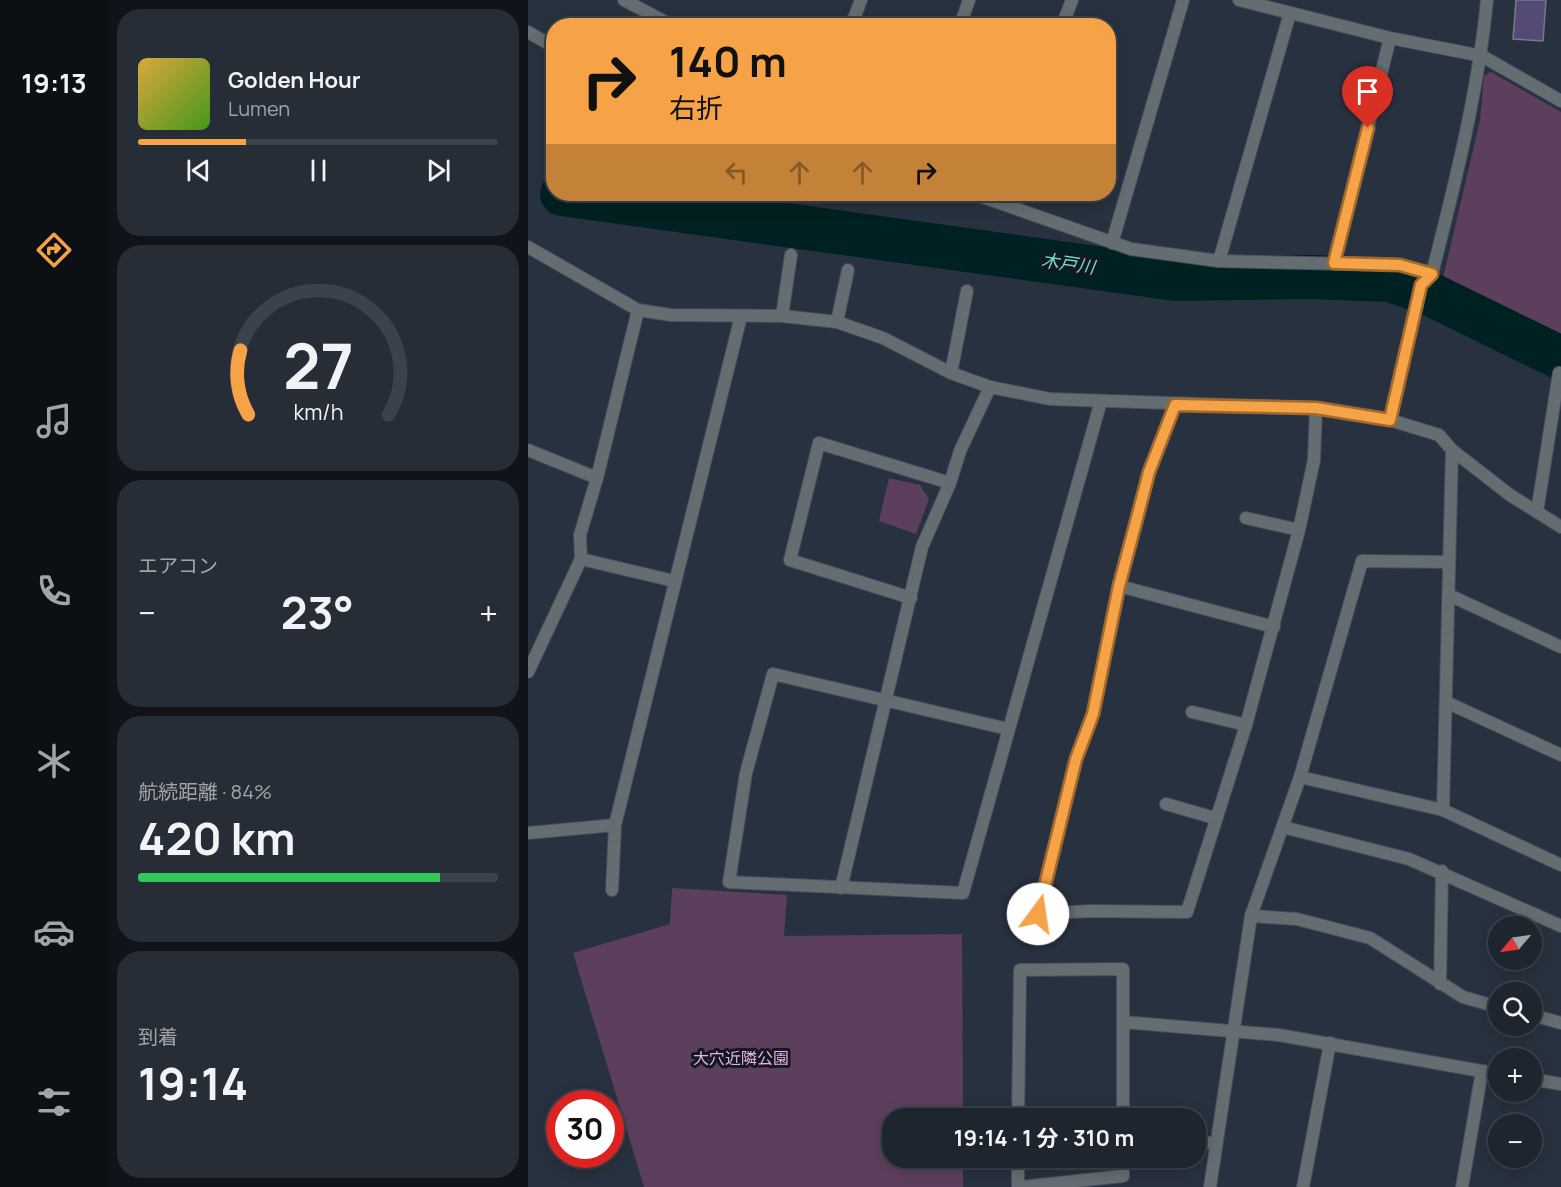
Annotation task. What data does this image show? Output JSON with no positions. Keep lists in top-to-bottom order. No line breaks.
{"water":["木戸川"],"parks":["大穴近隣公園"],"north":"bottom left","page":{"tabs":"19:13","turn":["140 m","右折"],"song":["Golden Hour","Lumen"],"tile":["エアコン",["航続距離 · 84%","420 km"],["到着","19:14"]],"heat":["−","23°","+"],"map_buttons":["+","−"],"limit":"30","trip":"19:14 · 1 分 · 310 m","gauge":["27","km/h"]}}
